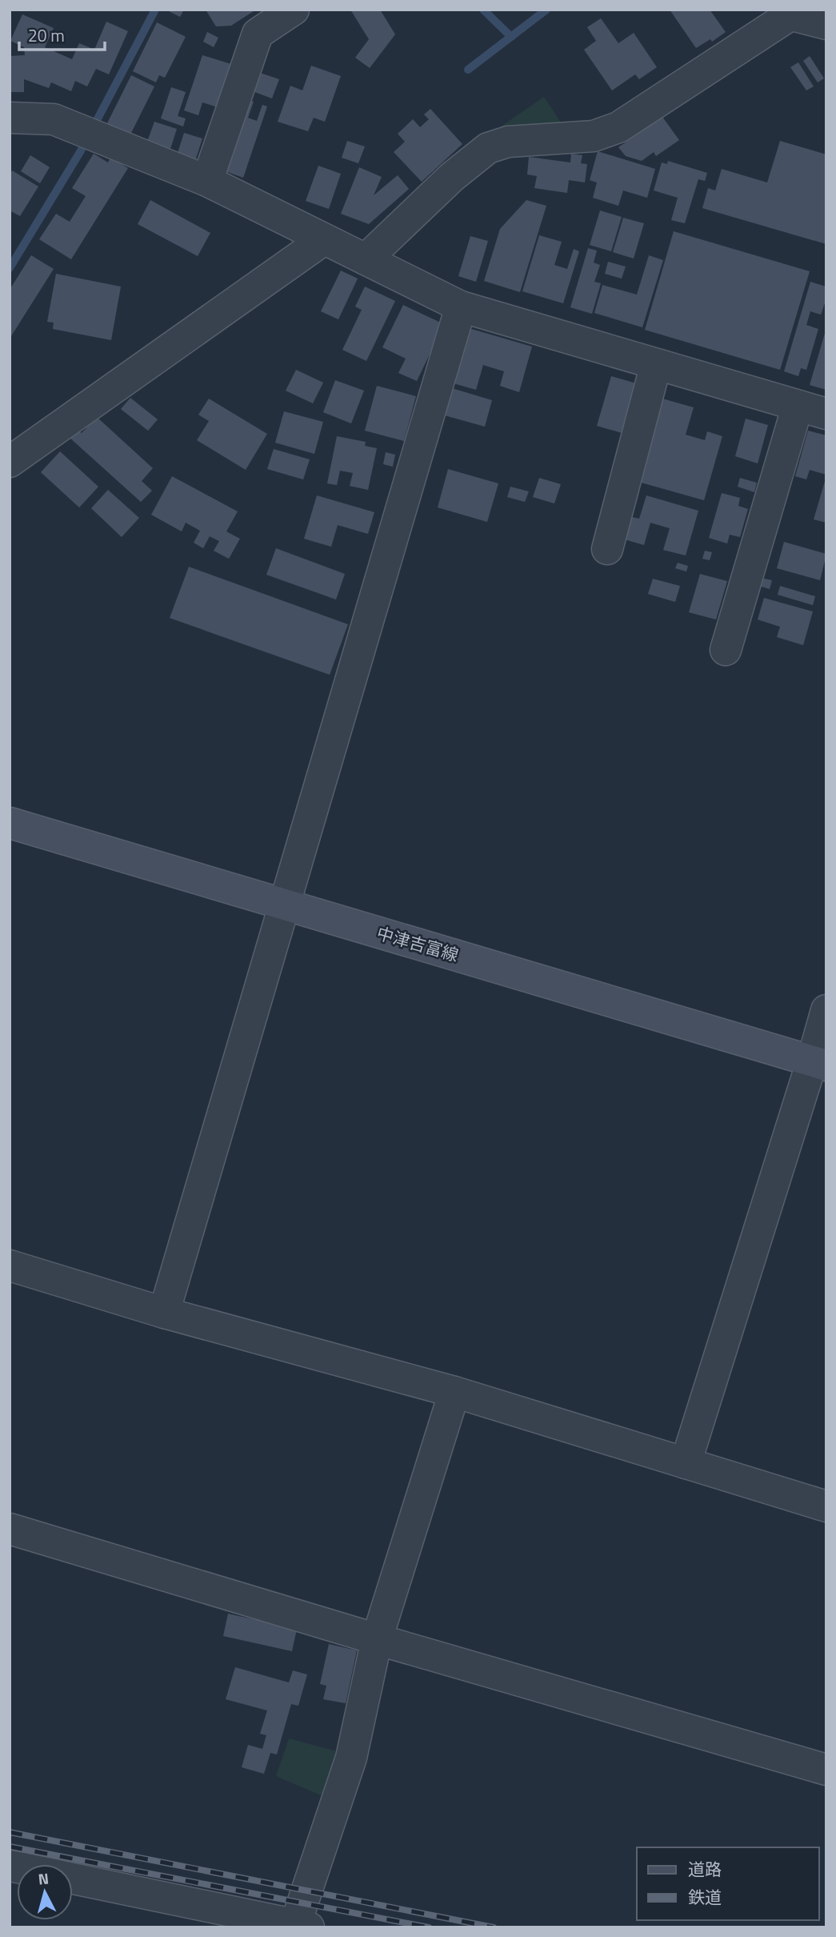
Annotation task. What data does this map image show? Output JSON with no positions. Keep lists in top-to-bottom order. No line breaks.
{"streets":{"main road":["中津吉富線"]},"legend":["道路","鉄道"],"scale_bar":"20 m","north":"top"}
